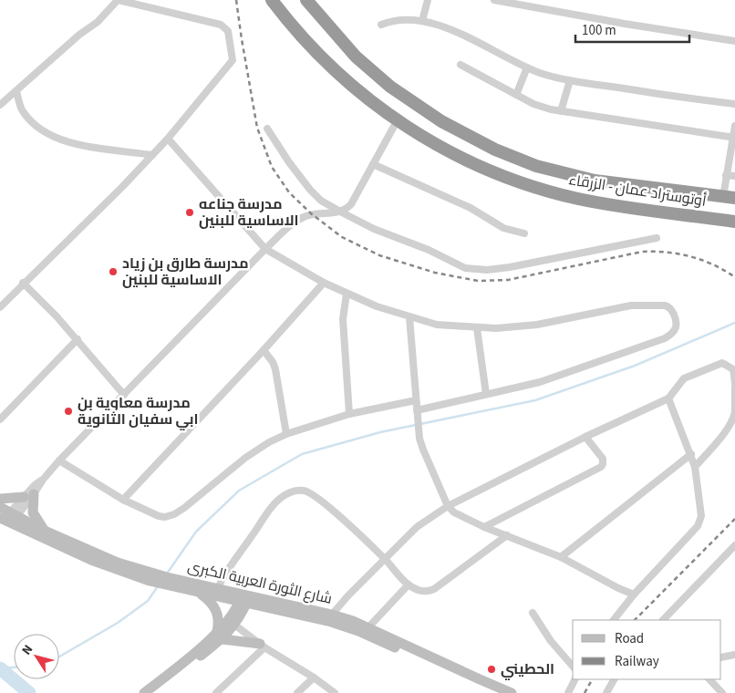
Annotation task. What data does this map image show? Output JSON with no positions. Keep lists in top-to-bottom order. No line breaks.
{"streets":{"highway":["أوتوستراد عمان - الزرقاء"],"main road":["شارع الثورة العربية الكبرى"]},"places":["مدرسة جناعه الاساسية للبنين","مدرسة طارق بن زياد الاساسية للبنين","مدرسة معاوية بن ابي سفيان الثانوية","الحطيني"],"legend":["Road","Railway"],"scale_bar":"100 m","north":"top left"}
